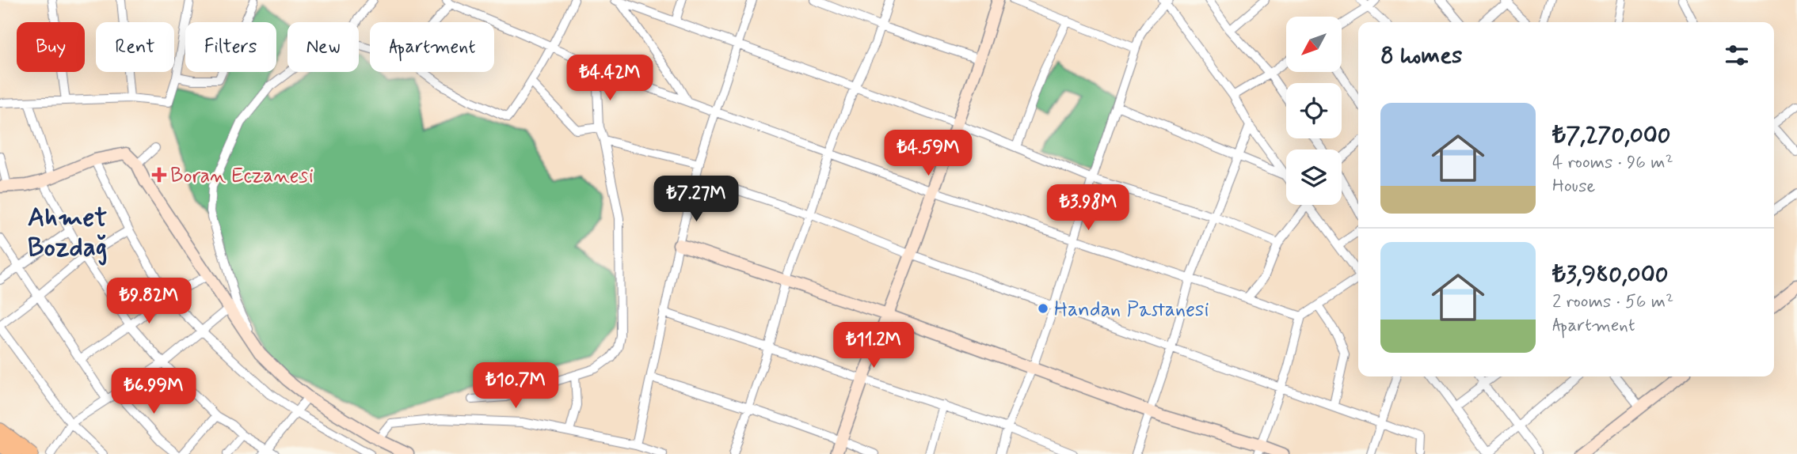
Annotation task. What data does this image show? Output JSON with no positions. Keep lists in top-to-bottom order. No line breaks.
{"districts":["Ahmet Bozdağ"],"places":{"health":["Boran Eczanesi"],"other":["Handan Pastanesi"]},"north":"bottom left","page":{"chip":["Buy","Rent","Filters","New","Apartment"],"heading":"8 homes","price":["₺4.42M","₺4.59M","₺7.27M","₺3.98M","₺9.82M","₺11.2M","₺10.7M","₺6.99M"],"list":[{"name":"₺7,270,000","note":"4 rooms · 96 m² · House"},{"name":"₺3,980,000","note":"2 rooms · 56 m² · Apartment"}]}}
